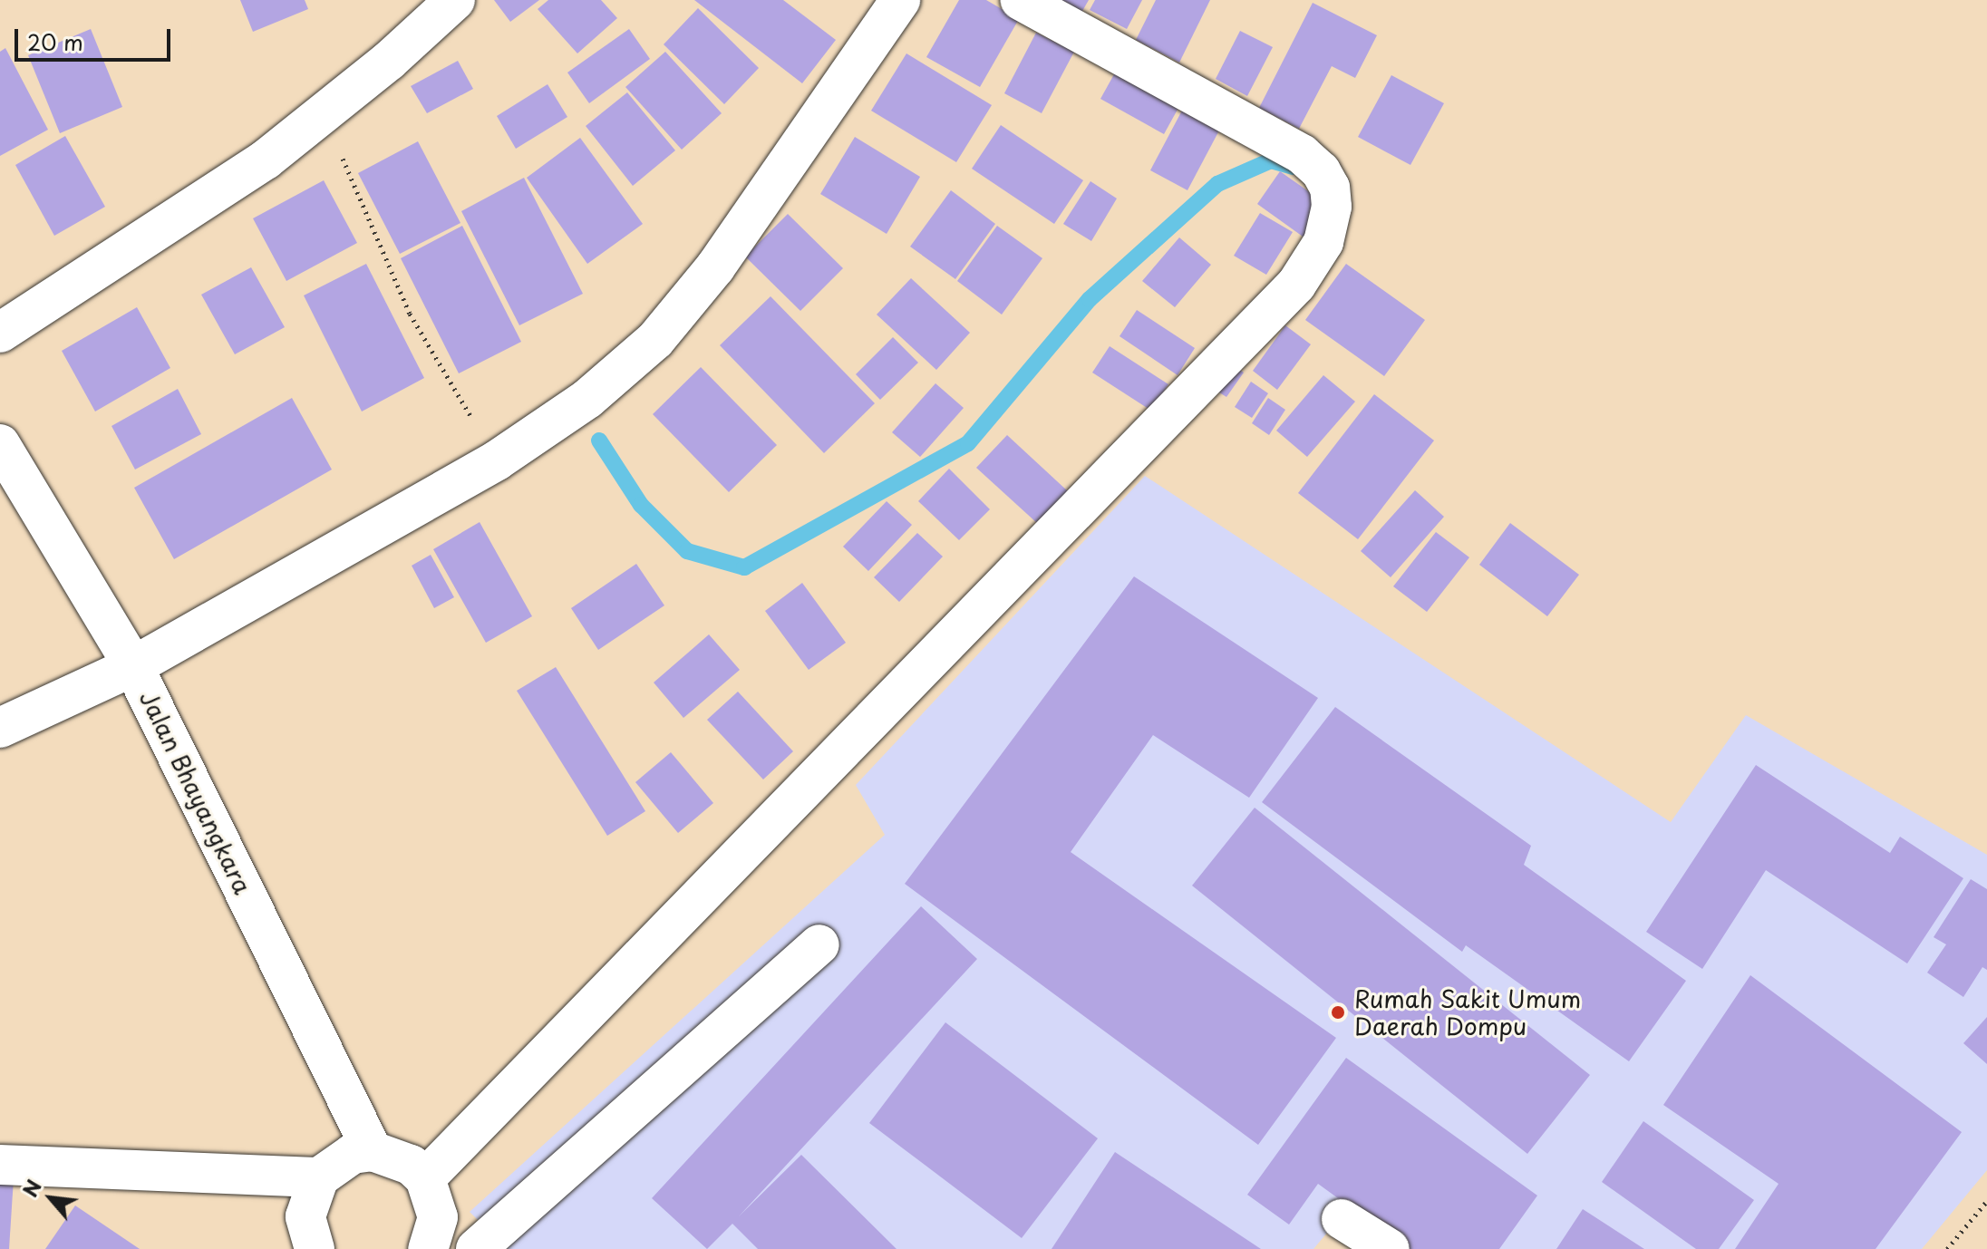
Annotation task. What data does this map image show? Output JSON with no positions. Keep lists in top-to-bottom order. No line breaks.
{"streets":{"main road":["Jalan Bhayangkara"]},"places":["Rumah Sakit Umum Daerah Dompu"],"scale_bar":"20 m","north":"top left"}
